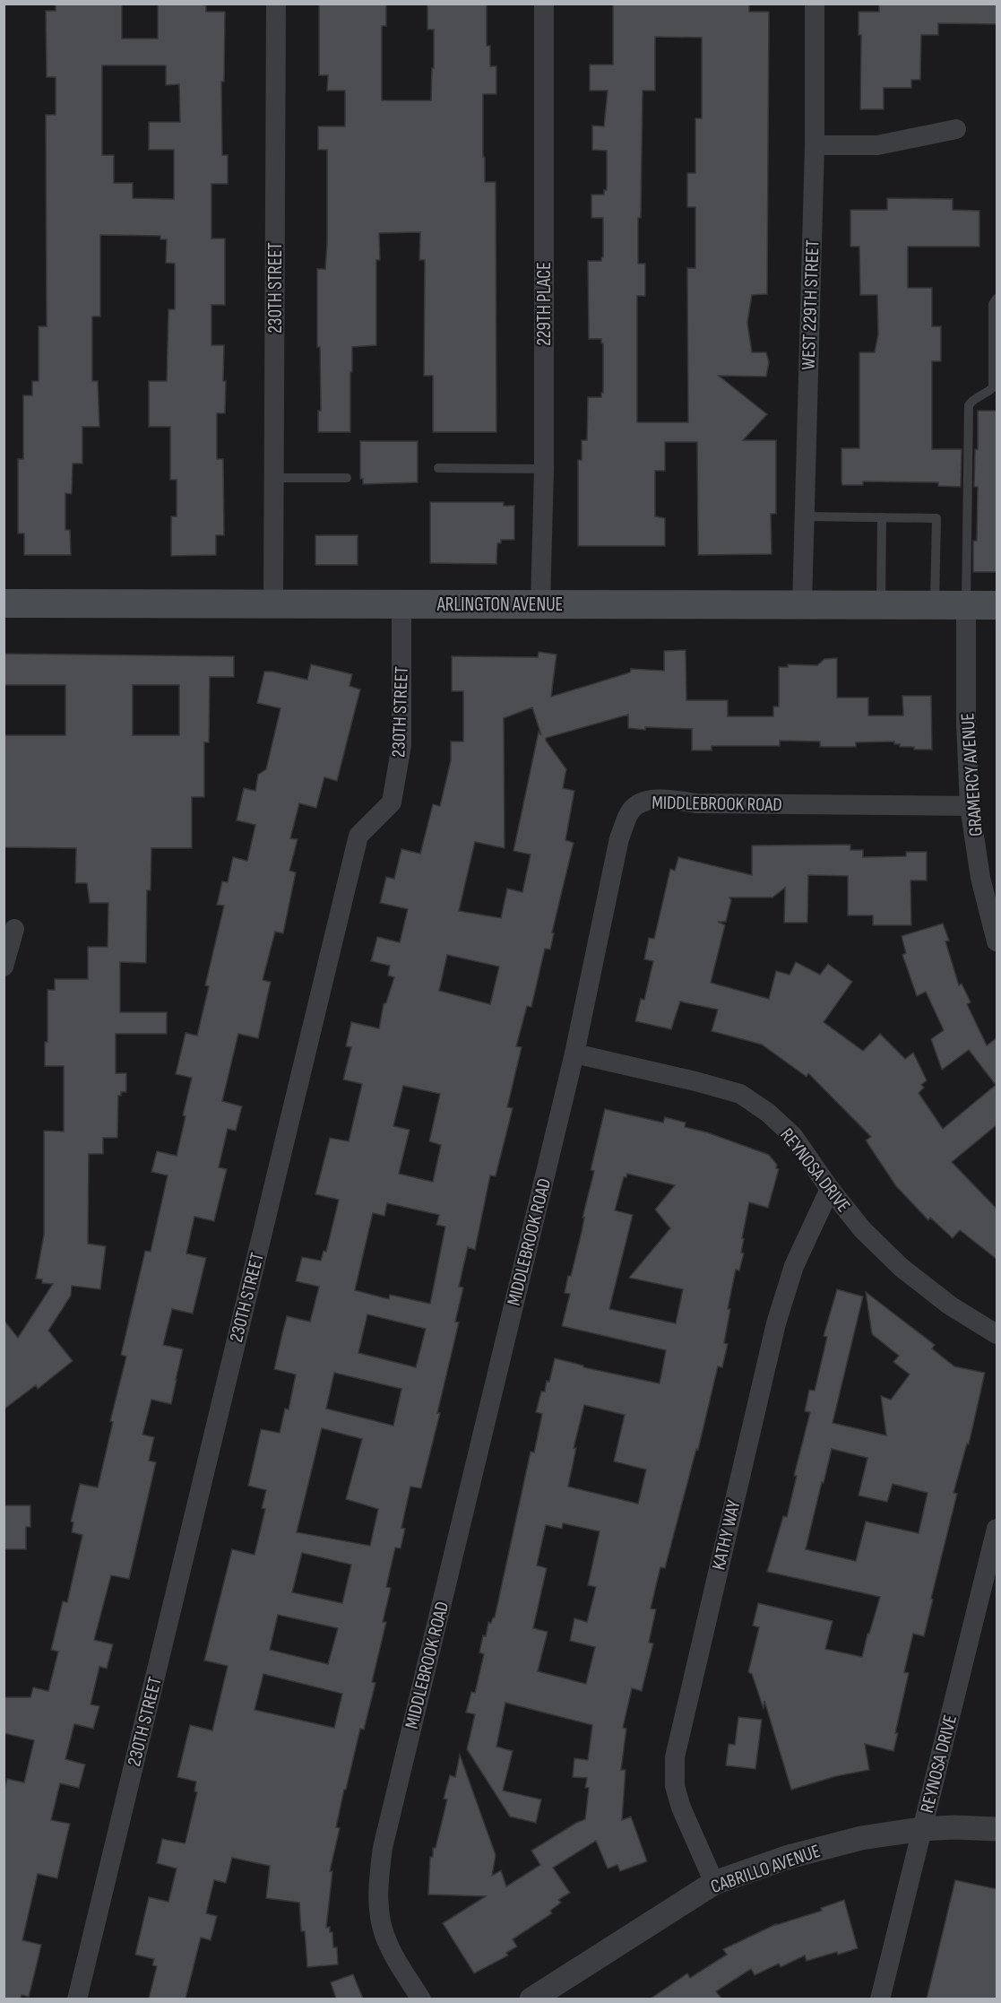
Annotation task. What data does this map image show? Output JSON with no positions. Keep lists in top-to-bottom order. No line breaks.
{"streets":{"main road":["ARLINGTON AVENUE"],"street":["230TH STREET","229TH PLACE","WEST 229TH STREET","GRAMERCY AVENUE","MIDDLEBROOK ROAD","REYNOSA DRIVE","KATHY WAY","CABRILLO AVENUE"]},"crossings":[["230TH STREET","ARLINGTON AVENUE"],["229TH PLACE","ARLINGTON AVENUE"],["WEST 229TH STREET","ARLINGTON AVENUE"],["ARLINGTON AVENUE","GRAMERCY AVENUE"],["GRAMERCY AVENUE","MIDDLEBROOK ROAD"],["MIDDLEBROOK ROAD","REYNOSA DRIVE"],["REYNOSA DRIVE","KATHY WAY"],["REYNOSA DRIVE","CABRILLO AVENUE"],["KATHY WAY","CABRILLO AVENUE"]]}
